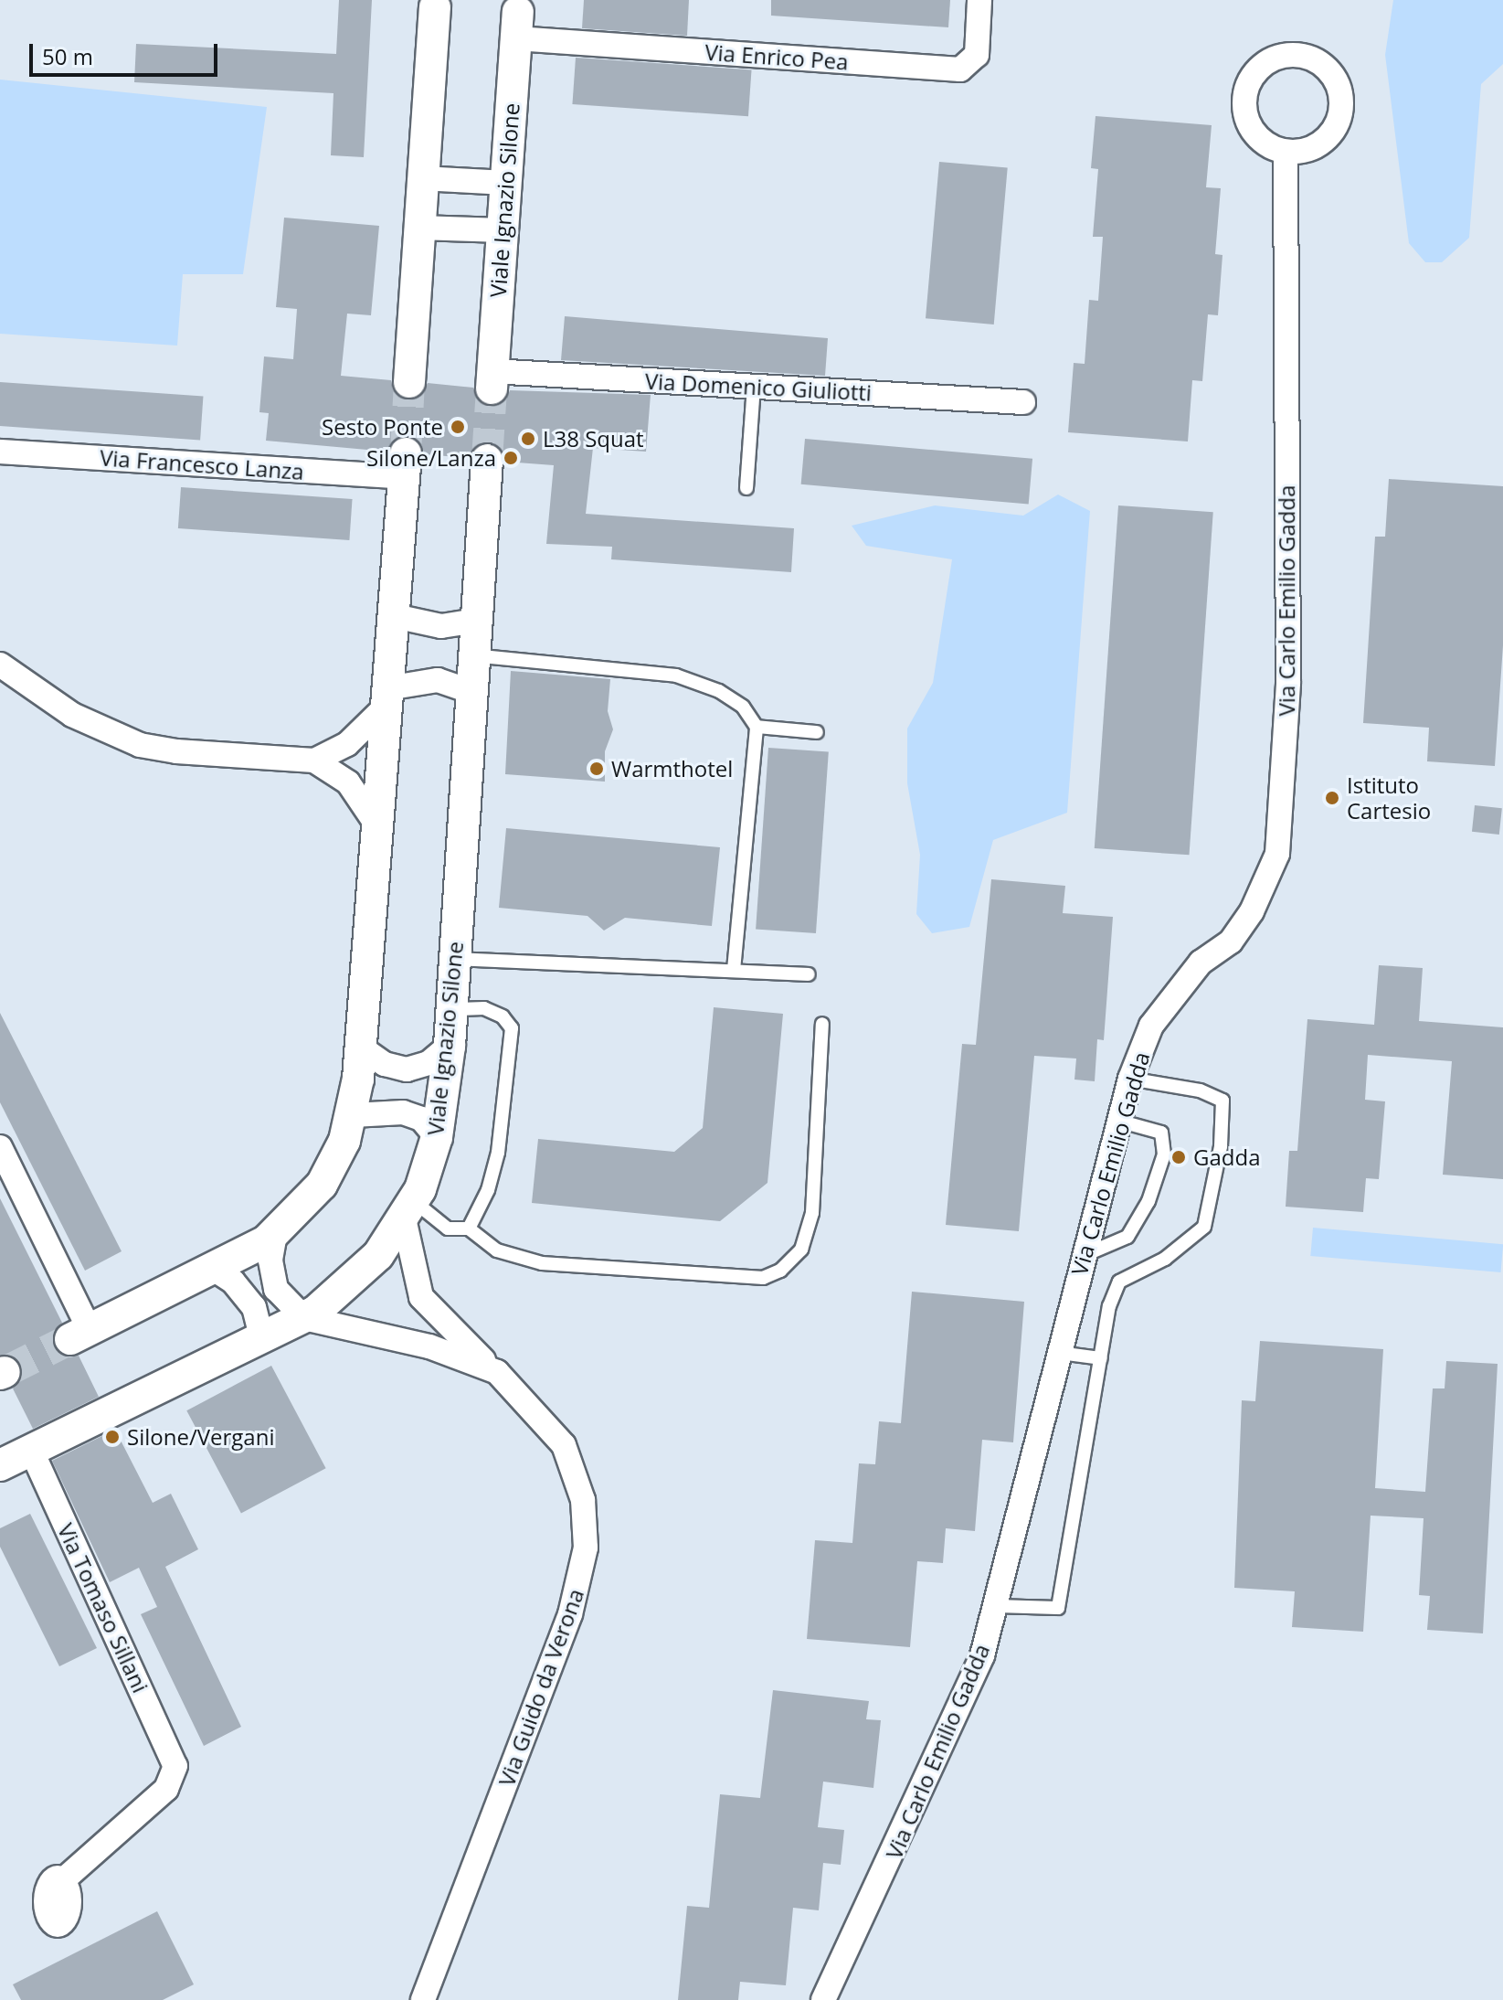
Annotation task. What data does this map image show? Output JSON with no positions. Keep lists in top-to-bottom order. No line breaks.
{"streets":{"street":["Via Enrico Pea","Viale Ignazio Silone","Via Domenico Giuliotti","Via Francesco Lanza","Via Carlo Emilio Gadda","Via Tomaso Sillani","Via Guido da Verona"]},"crossings":[["Via Enrico Pea","Viale Ignazio Silone"],["Viale Ignazio Silone","Via Domenico Giuliotti"],["Viale Ignazio Silone","Via Tomaso Sillani"],["Viale Ignazio Silone","Via Guido da Verona"]],"places":["Sesto Ponte","L38 Squat","Silone/Lanza","Warmthotel","Istituto Cartesio","Gadda","Silone/Vergani"],"scale_bar":"50 m"}
